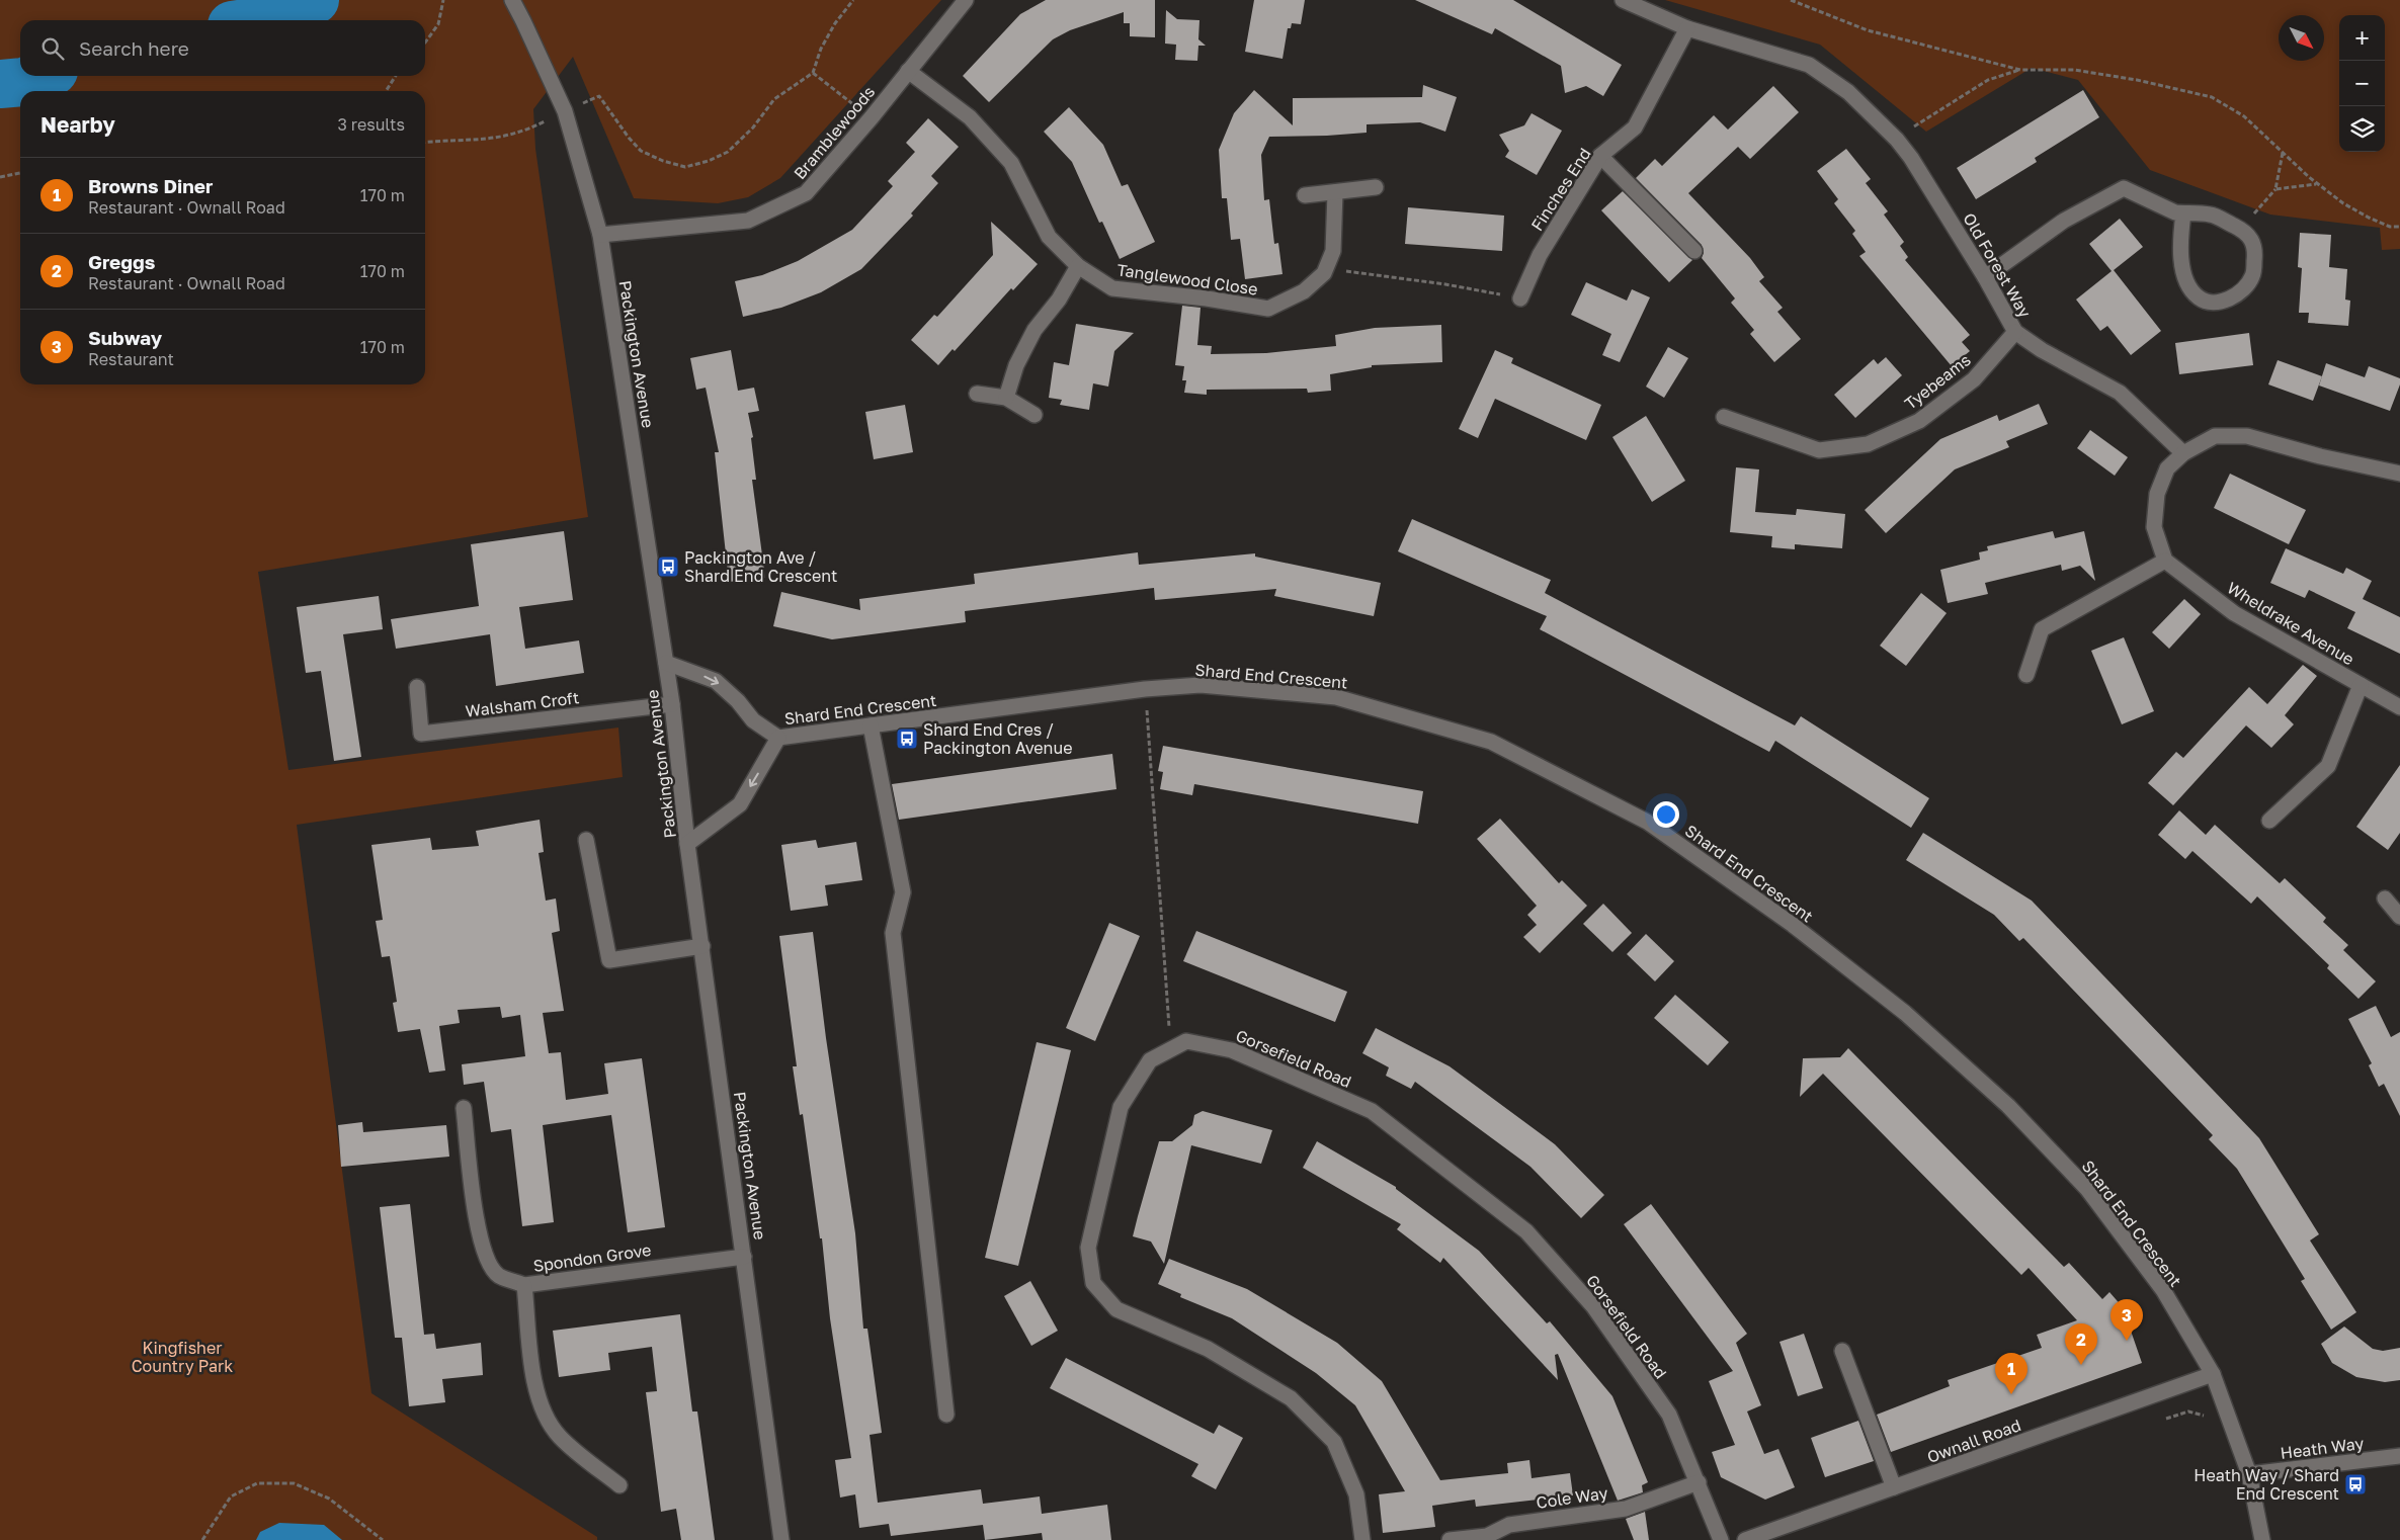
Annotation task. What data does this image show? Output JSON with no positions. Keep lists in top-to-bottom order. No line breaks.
{"streets":{"street":["Bramblewoods","Finches End","Old Forest Way","Tanglewood Close","Packington Avenue","Tyebeams","Wheldrake Avenue","Shard End Crescent","Walsham Croft","Gorsefield Road","Spondon Grove","Ownall Road","Heath Way","Cole Way"]},"crossings":[["Bramblewoods","Tanglewood Close"],["Bramblewoods","Packington Avenue"],["Finches End","Old Forest Way"],["Old Forest Way","Tyebeams"],["Packington Avenue","Shard End Crescent"],["Packington Avenue","Walsham Croft"],["Packington Avenue","Spondon Grove"],["Shard End Crescent","Ownall Road"],["Shard End Crescent","Heath Way"],["Gorsefield Road","Cole Way"]],"parks":["Kingfisher Country Park"],"places":{"bus stop":["Packington Ave / Shard End Crescent","Shard End Cres / Packington Avenue","Heath Way / Shard End Crescent"]},"north":"bottom right","page":{"map_buttons":["+","−"],"search":"Search here","heading":["Nearby","3 results"],"list":[{"mark":"1","name":"Browns Diner","note":"Restaurant · Ownall Road","value":"170 m"},{"mark":"2","name":"Greggs","note":"Restaurant · Ownall Road","value":"170 m"},{"mark":"3","name":"Subway","note":"Restaurant","value":"170 m"}],"pins":["3","2","1"]}}
